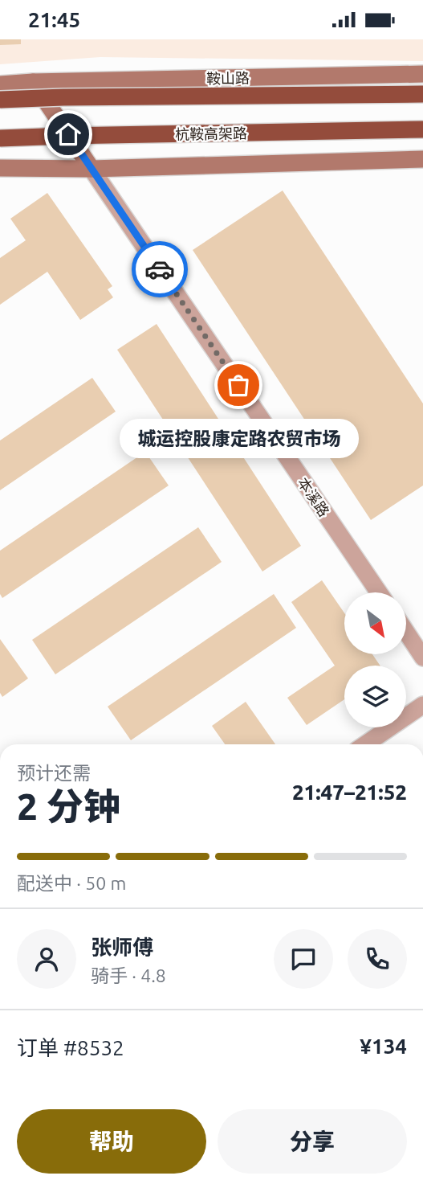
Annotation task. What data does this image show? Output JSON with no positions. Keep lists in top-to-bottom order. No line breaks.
{"streets":{"highway":["杭鞍高架路"],"main road":["鞍山路"],"street":["本溪路"]},"places":["城运控股康定路农贸市场"],"north":"bottom right","page":{"status":"21:45","bubble":"城运控股康定路农贸市场","heading":["2 分钟","预计还需","21:47–21:52"],"panel":["张师傅","骑手 · 4.8","订单 #8532","¥134"],"bar":"配送中 · 50 m","buttons":["帮助","分享"]}}
